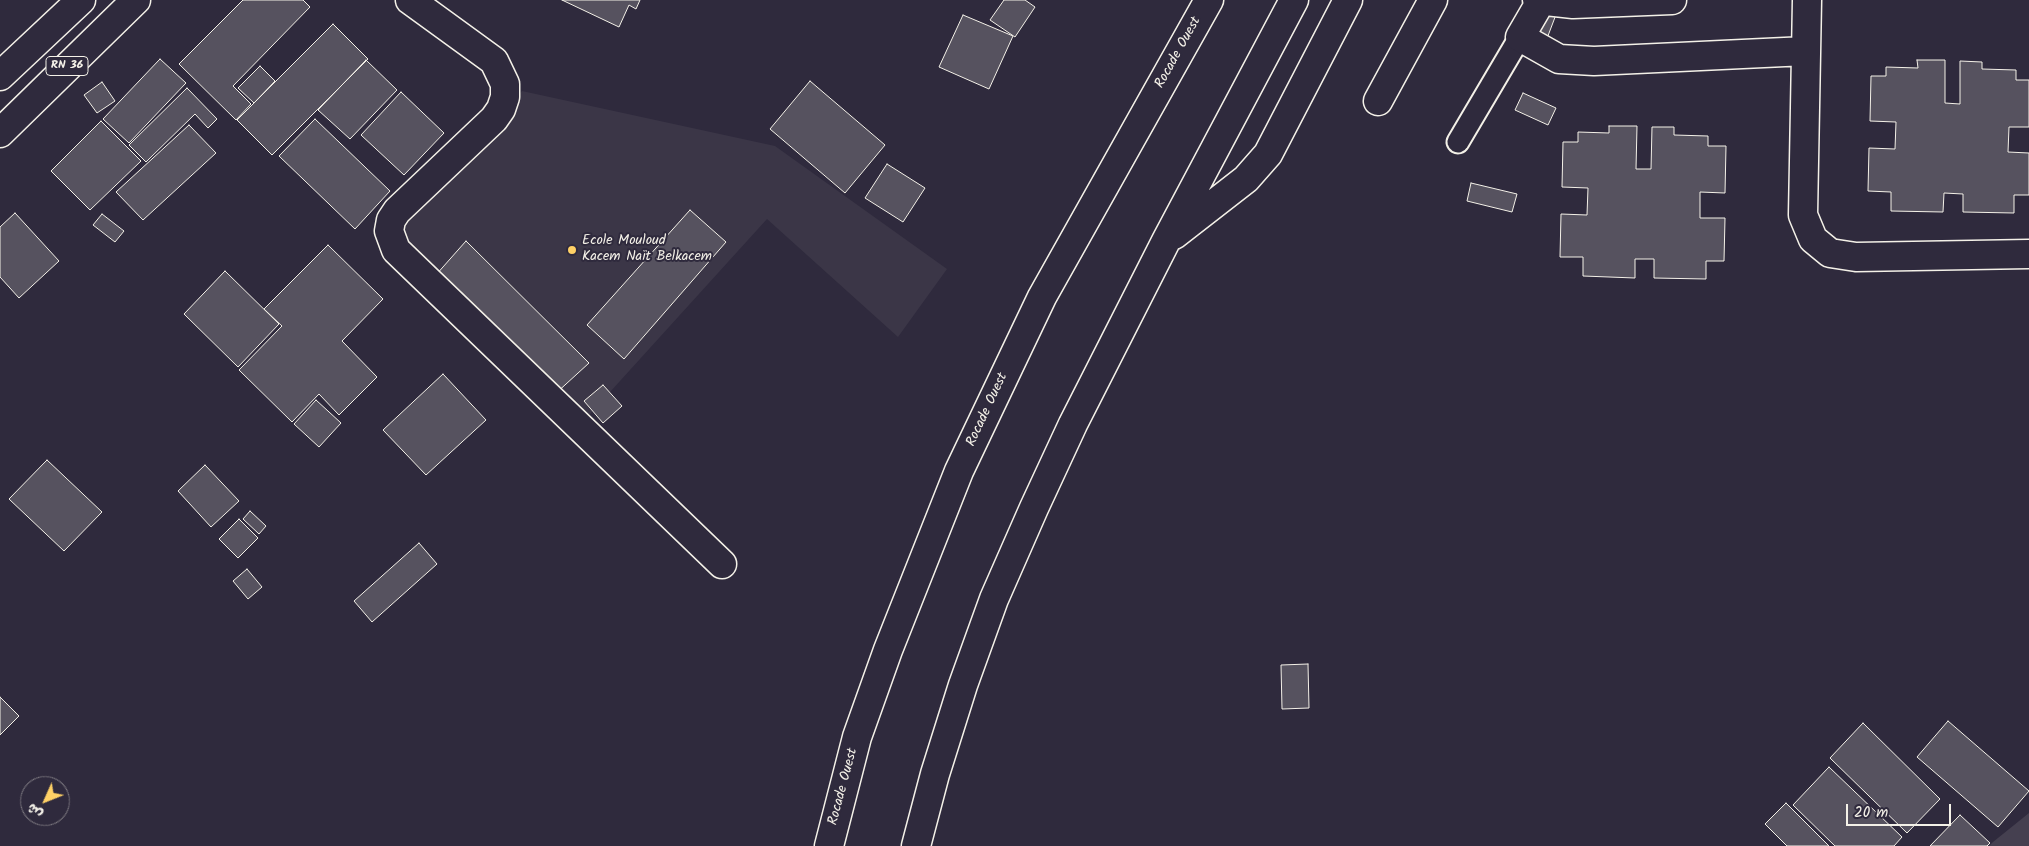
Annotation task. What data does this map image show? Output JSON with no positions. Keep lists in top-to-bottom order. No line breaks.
{"streets":{"main road":["Rocade Ouest","RN 36"]},"places":["Ecole Mouloud Kacem Naït Belkacem"],"scale_bar":"20 m","north":"bottom left"}
